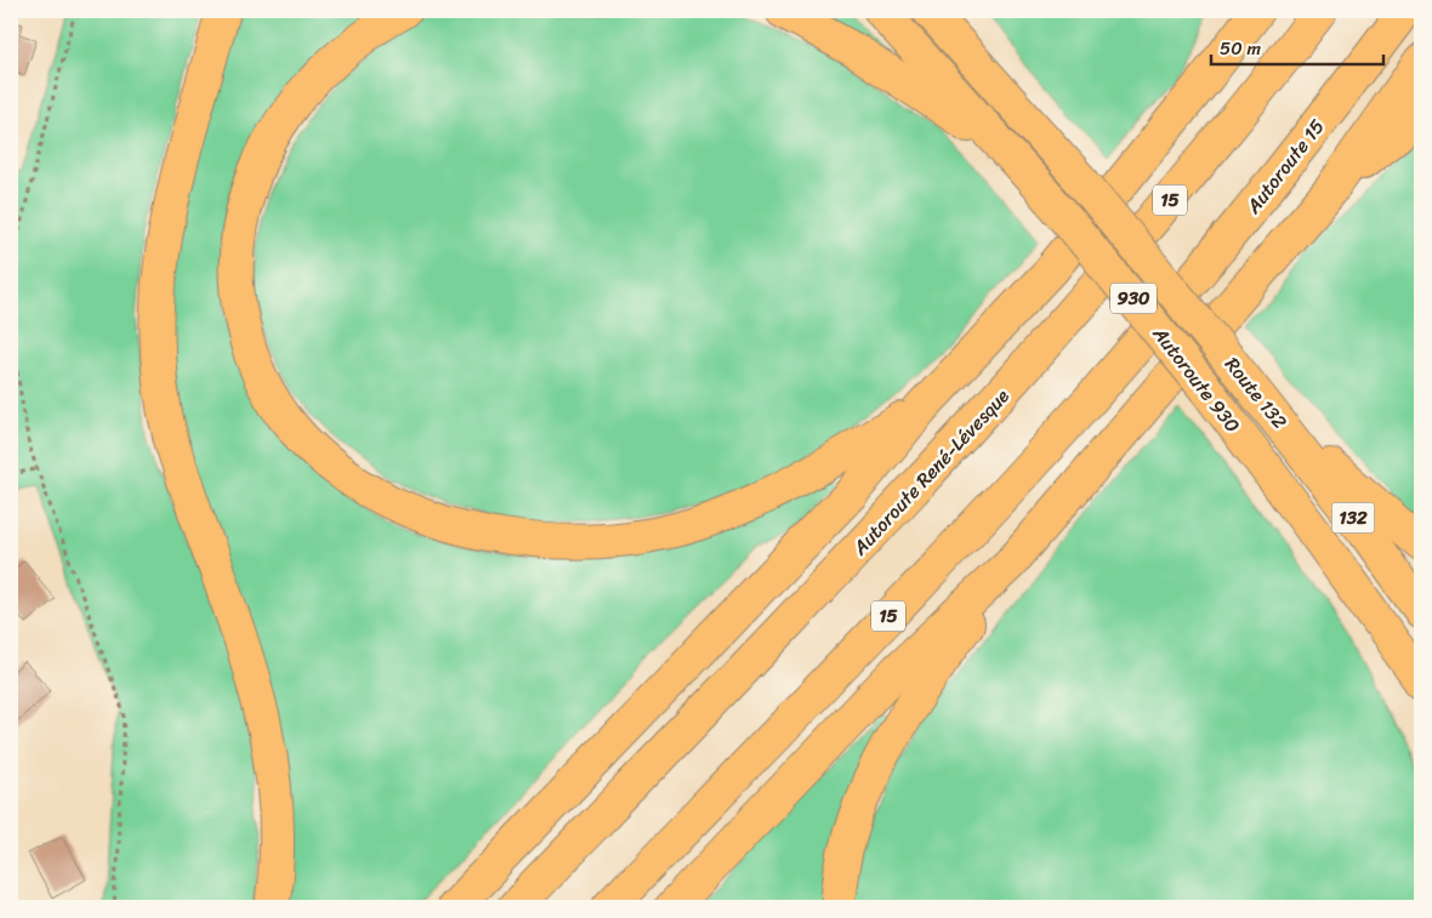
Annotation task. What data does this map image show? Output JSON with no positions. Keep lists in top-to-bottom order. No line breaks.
{"streets":{"highway":["Autoroute 15","15","930","Autoroute 930","Route 132","Autoroute René-Lévesque","132"]},"scale_bar":"50 m"}
